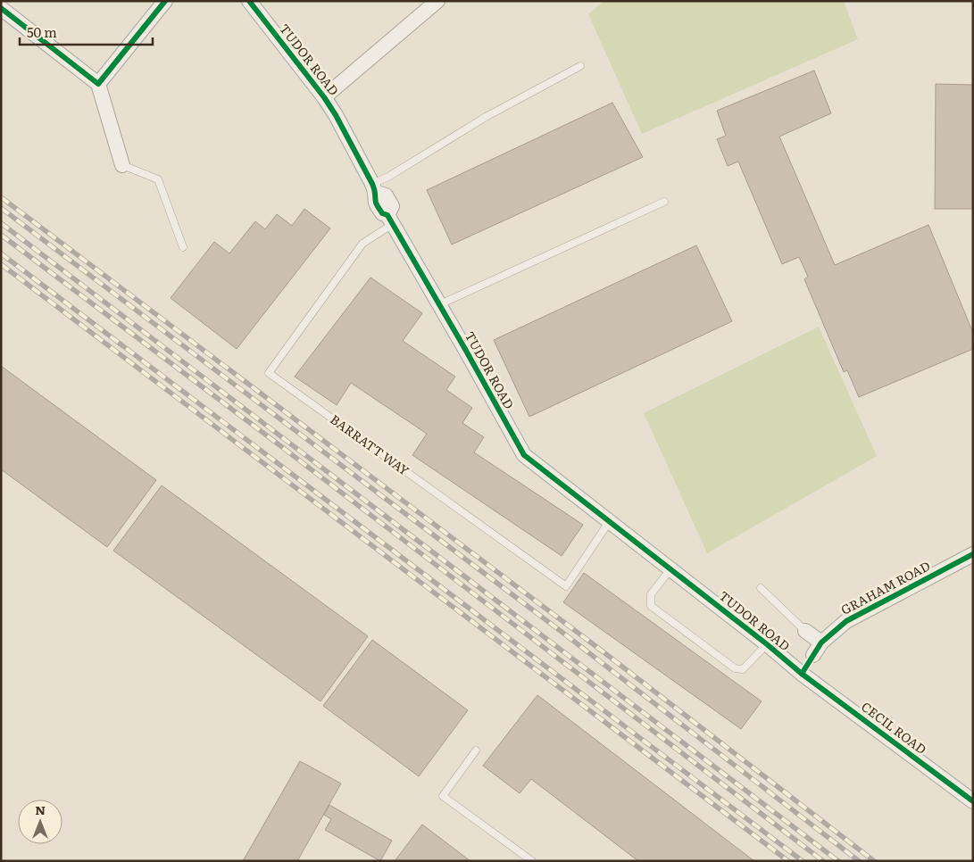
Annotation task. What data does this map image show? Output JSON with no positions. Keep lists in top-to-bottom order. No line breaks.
{"streets":{"street":["TUDOR ROAD","GRAHAM ROAD","CECIL ROAD"],"lane":["BARRATT WAY"]},"crossings":[["TUDOR ROAD","BARRATT WAY"],["TUDOR ROAD","CECIL ROAD"]],"scale_bar":"50 m","north":"top"}
